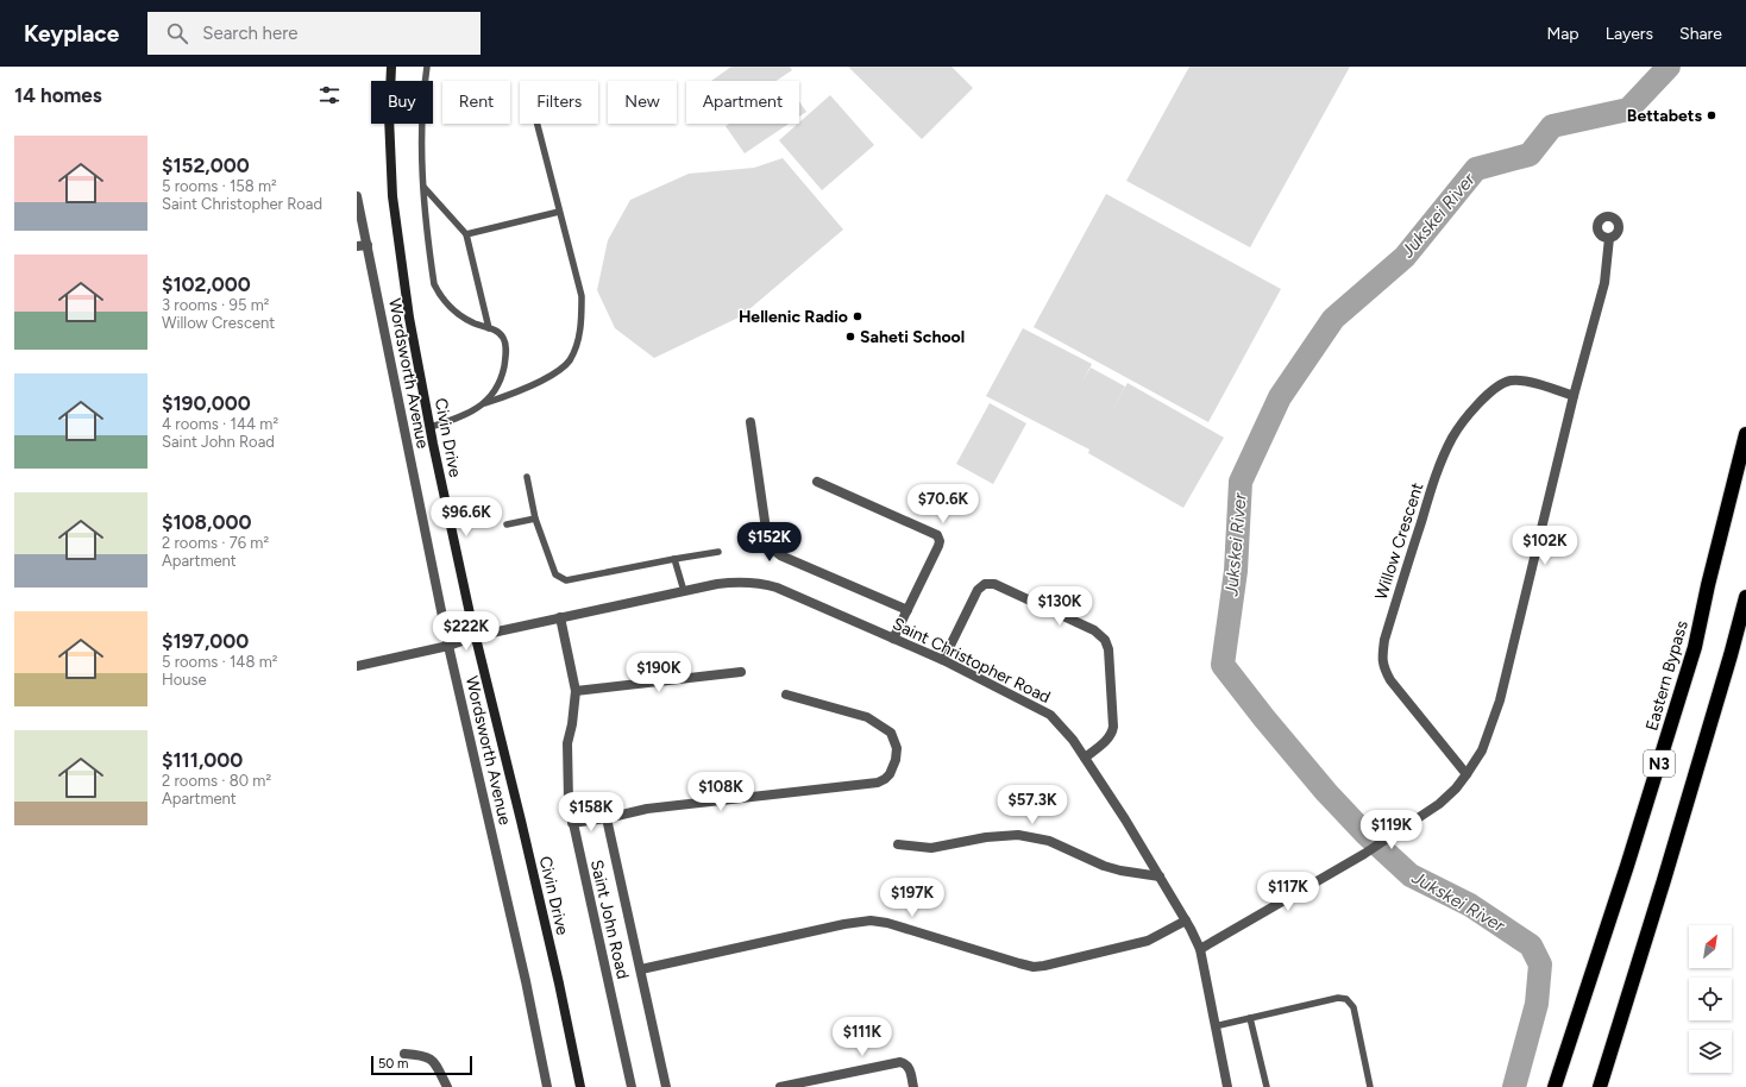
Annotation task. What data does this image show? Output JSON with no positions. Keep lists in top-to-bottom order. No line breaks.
{"streets":{"highway":["Eastern Bypass","N3"],"main road":["Civin Drive"],"street":["Wordsworth Avenue","Willow Crescent","Saint Christopher Road","Saint John Road"]},"crossings":[["Wordsworth Avenue","Saint Christopher Road"],["Civin Drive","Saint Christopher Road"],["Saint Christopher Road","Saint John Road"]],"water":["Jukskei River"],"places":["Bettabets","Hellenic Radio","Saheti School"],"scale_bar":"50 m","north":"top right","page":{"header":"Keyplace","search":"Search here","nav":["Map","Layers","Share"],"heading":"14 homes","chip":["Buy","Rent","Filters","New","Apartment"],"list":[{"name":"$152,000","note":"5 rooms · 158 m² · Saint Christopher Road"},{"name":"$102,000","note":"3 rooms · 95 m² · Willow Crescent"},{"name":"$190,000","note":"4 rooms · 144 m² · Saint John Road"},{"name":"$108,000","note":"2 rooms · 76 m² · Apartment"},{"name":"$197,000","note":"5 rooms · 148 m² · House"},{"name":"$111,000","note":"2 rooms · 80 m² · Apartment"}],"price":["$70.6K","$96.6K","$152K","$102K","$130K","$222K","$190K","$108K","$57.3K","$158K","$119K","$117K","$197K","$111K"],"scale":"50 m"}}
